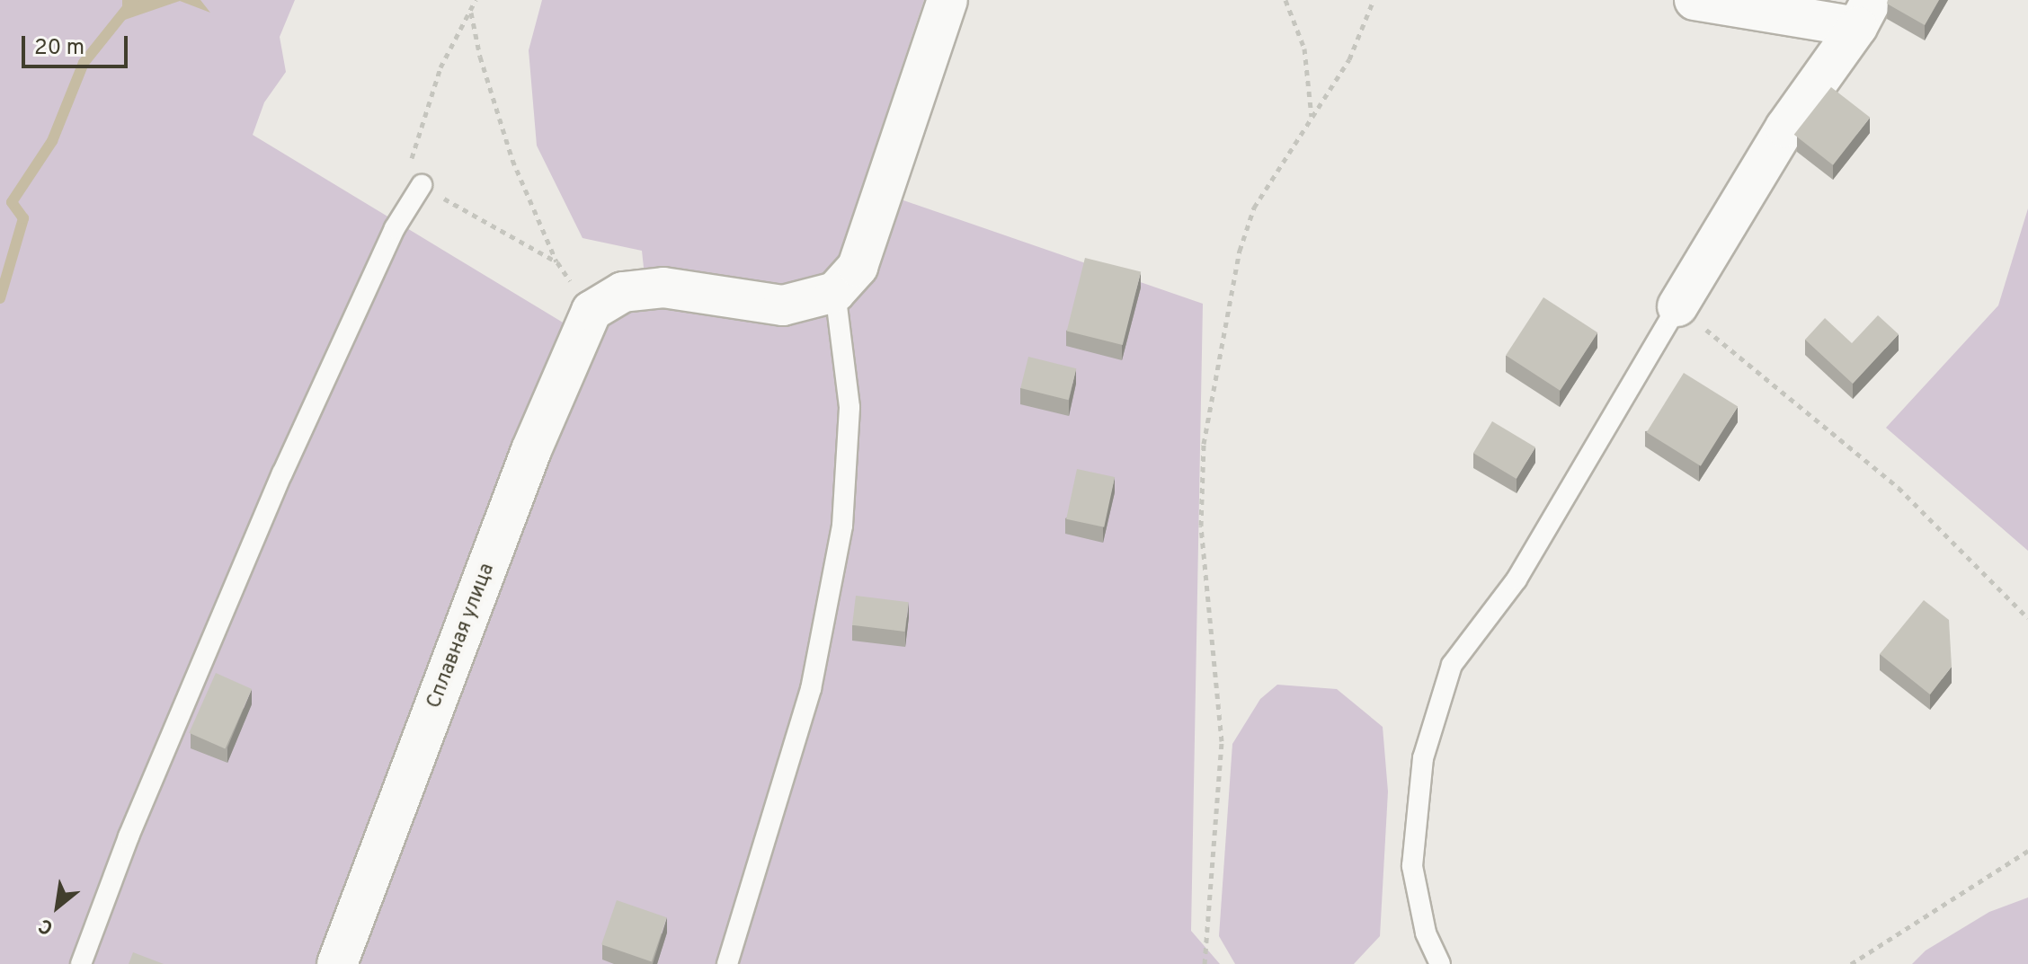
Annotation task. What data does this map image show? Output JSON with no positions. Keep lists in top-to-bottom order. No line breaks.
{"streets":{"street":["Сплавная улица"]},"scale_bar":"20 m","north":"bottom left"}
